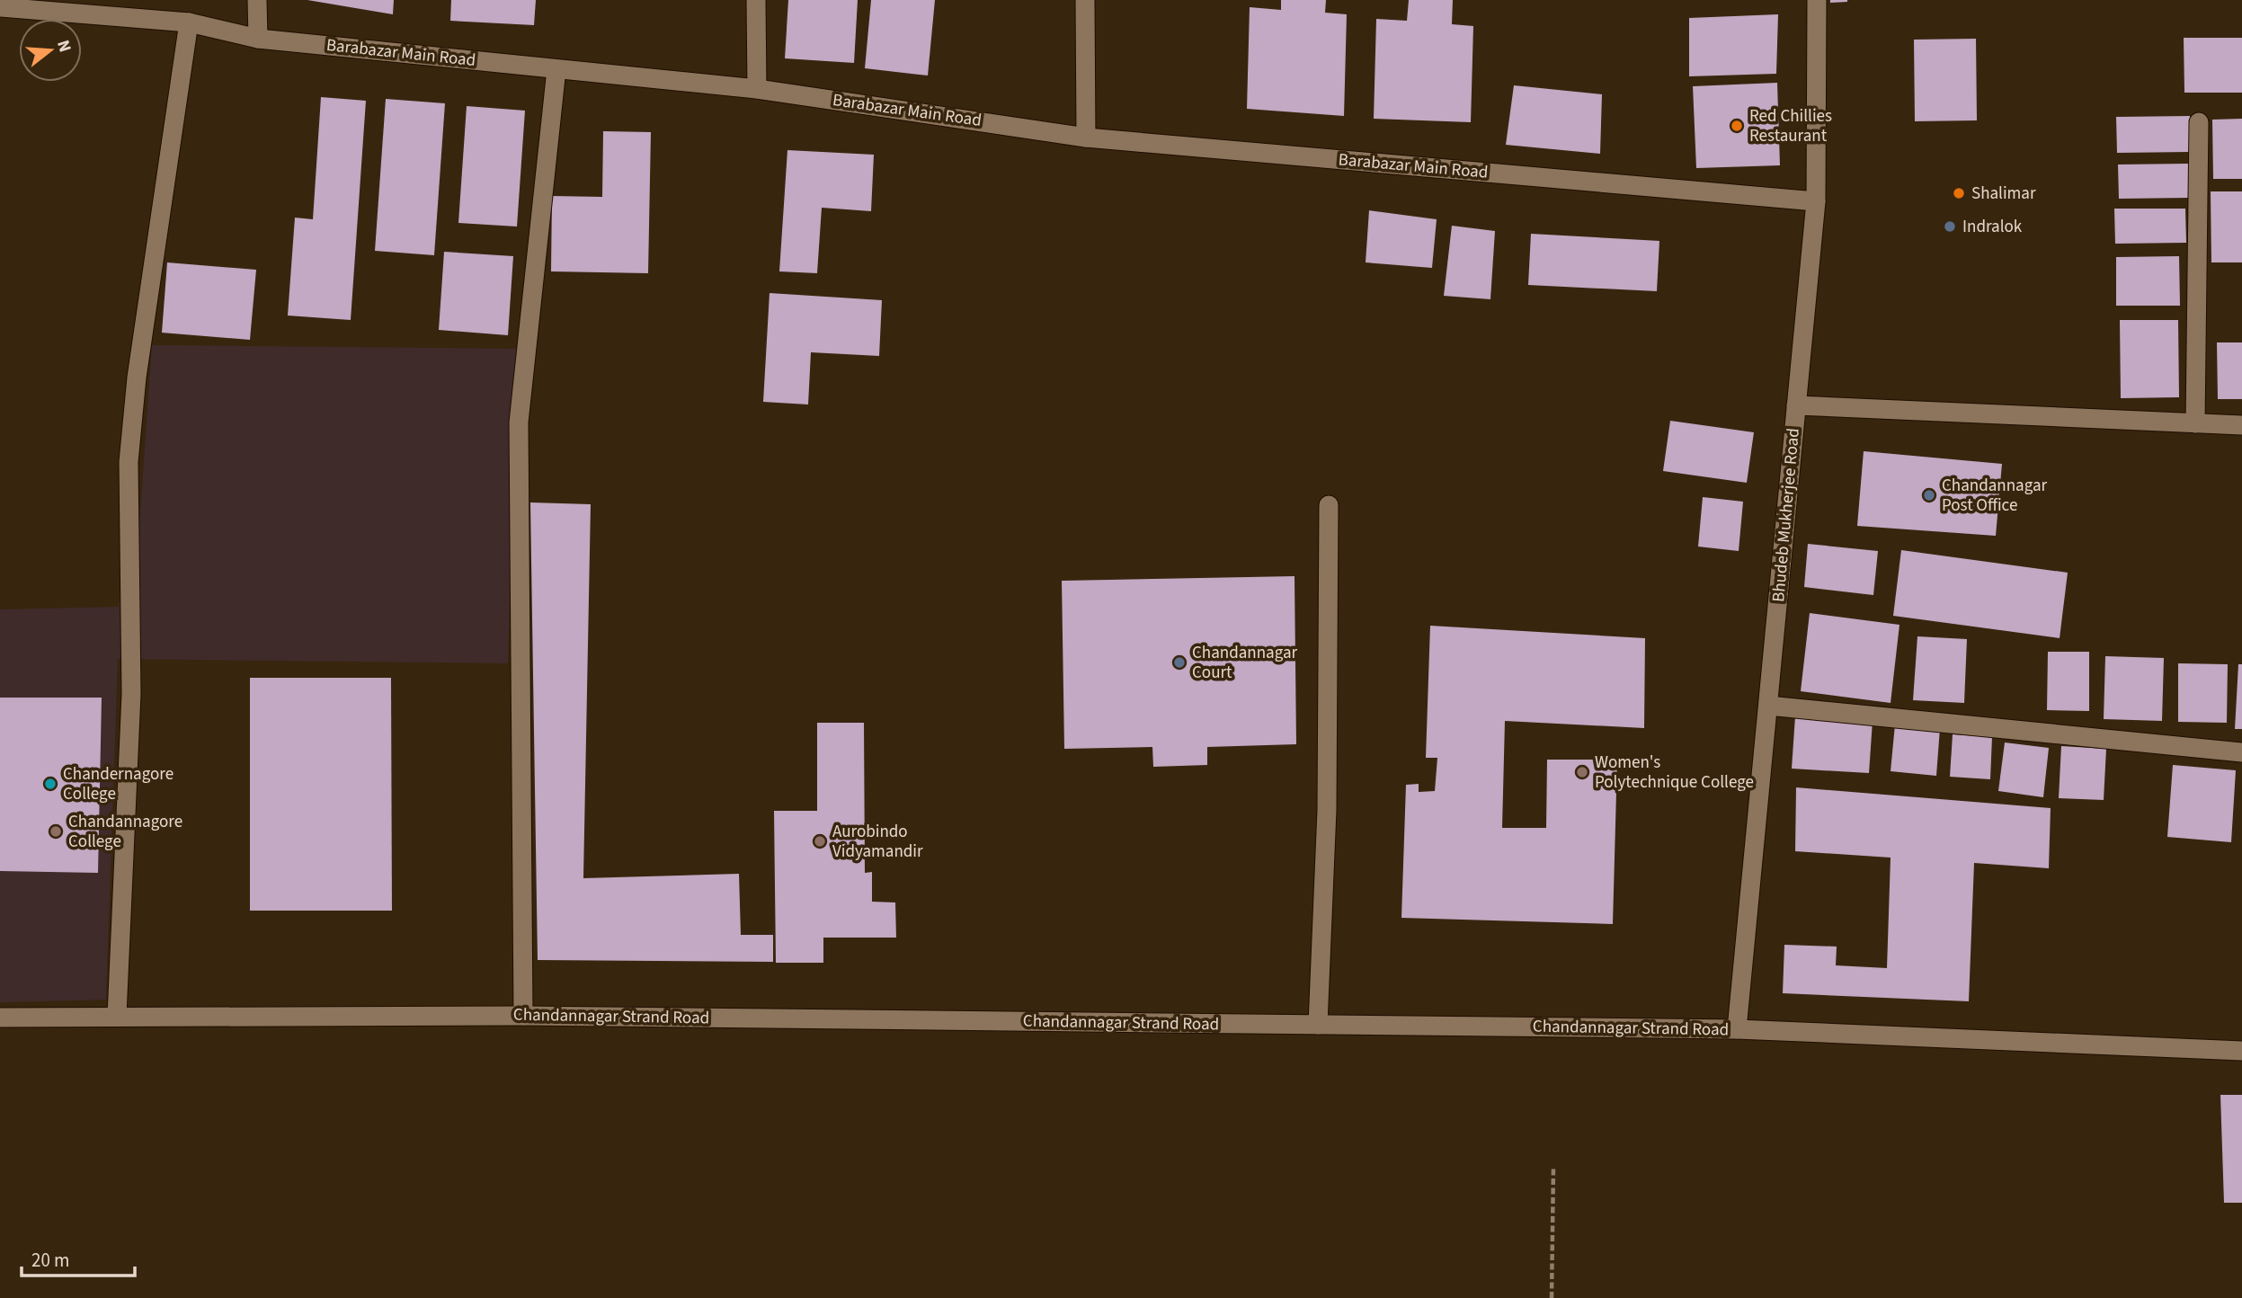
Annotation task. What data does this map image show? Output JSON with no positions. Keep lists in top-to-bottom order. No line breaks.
{"streets":{"street":["Barabazar Main Road","Bhudeb Mukherjee Road","Chandannagar Strand Road"]},"crossings":[["Barabazar Main Road","Bhudeb Mukherjee Road"],["Bhudeb Mukherjee Road","Chandannagar Strand Road"]],"places":["Red Chillies Restaurant","Shalimar","Indralok","Chandannagar Post Office","Chandannagar Court","Women's Polytechnique College","Chandernagore College","Chandannagore College","Aurobindo Vidyamandir"],"scale_bar":"20 m","north":"right"}
